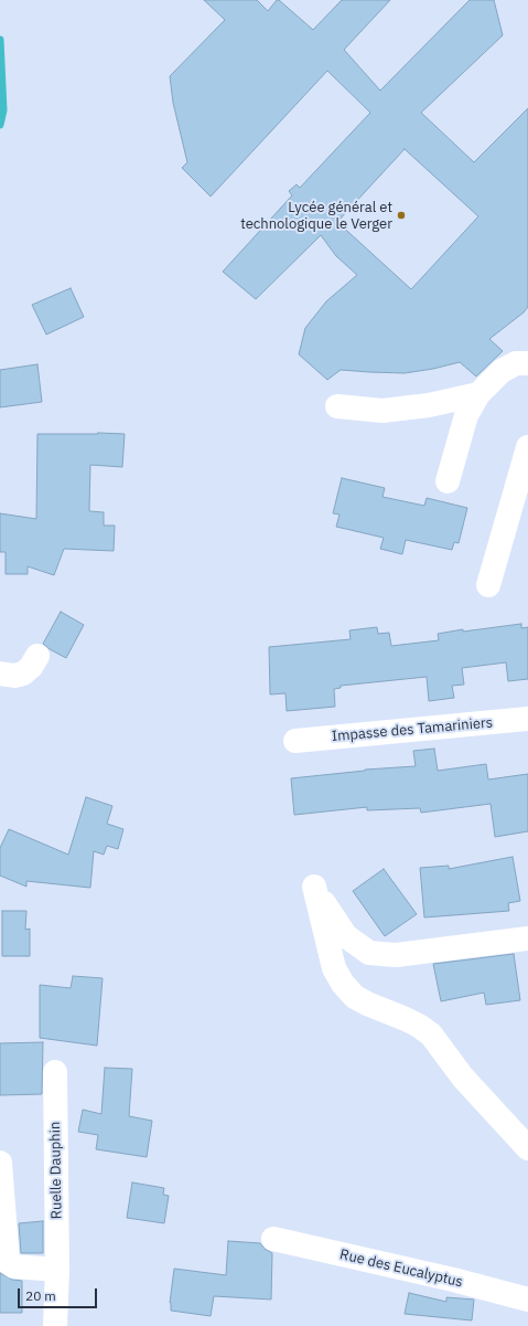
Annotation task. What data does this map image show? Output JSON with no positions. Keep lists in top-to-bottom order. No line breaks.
{"streets":{"street":["Impasse des Tamariniers","Ruelle Dauphin","Rue des Eucalyptus"]},"places":["Lycée général et technologique le Verger"],"scale_bar":"20 m"}
